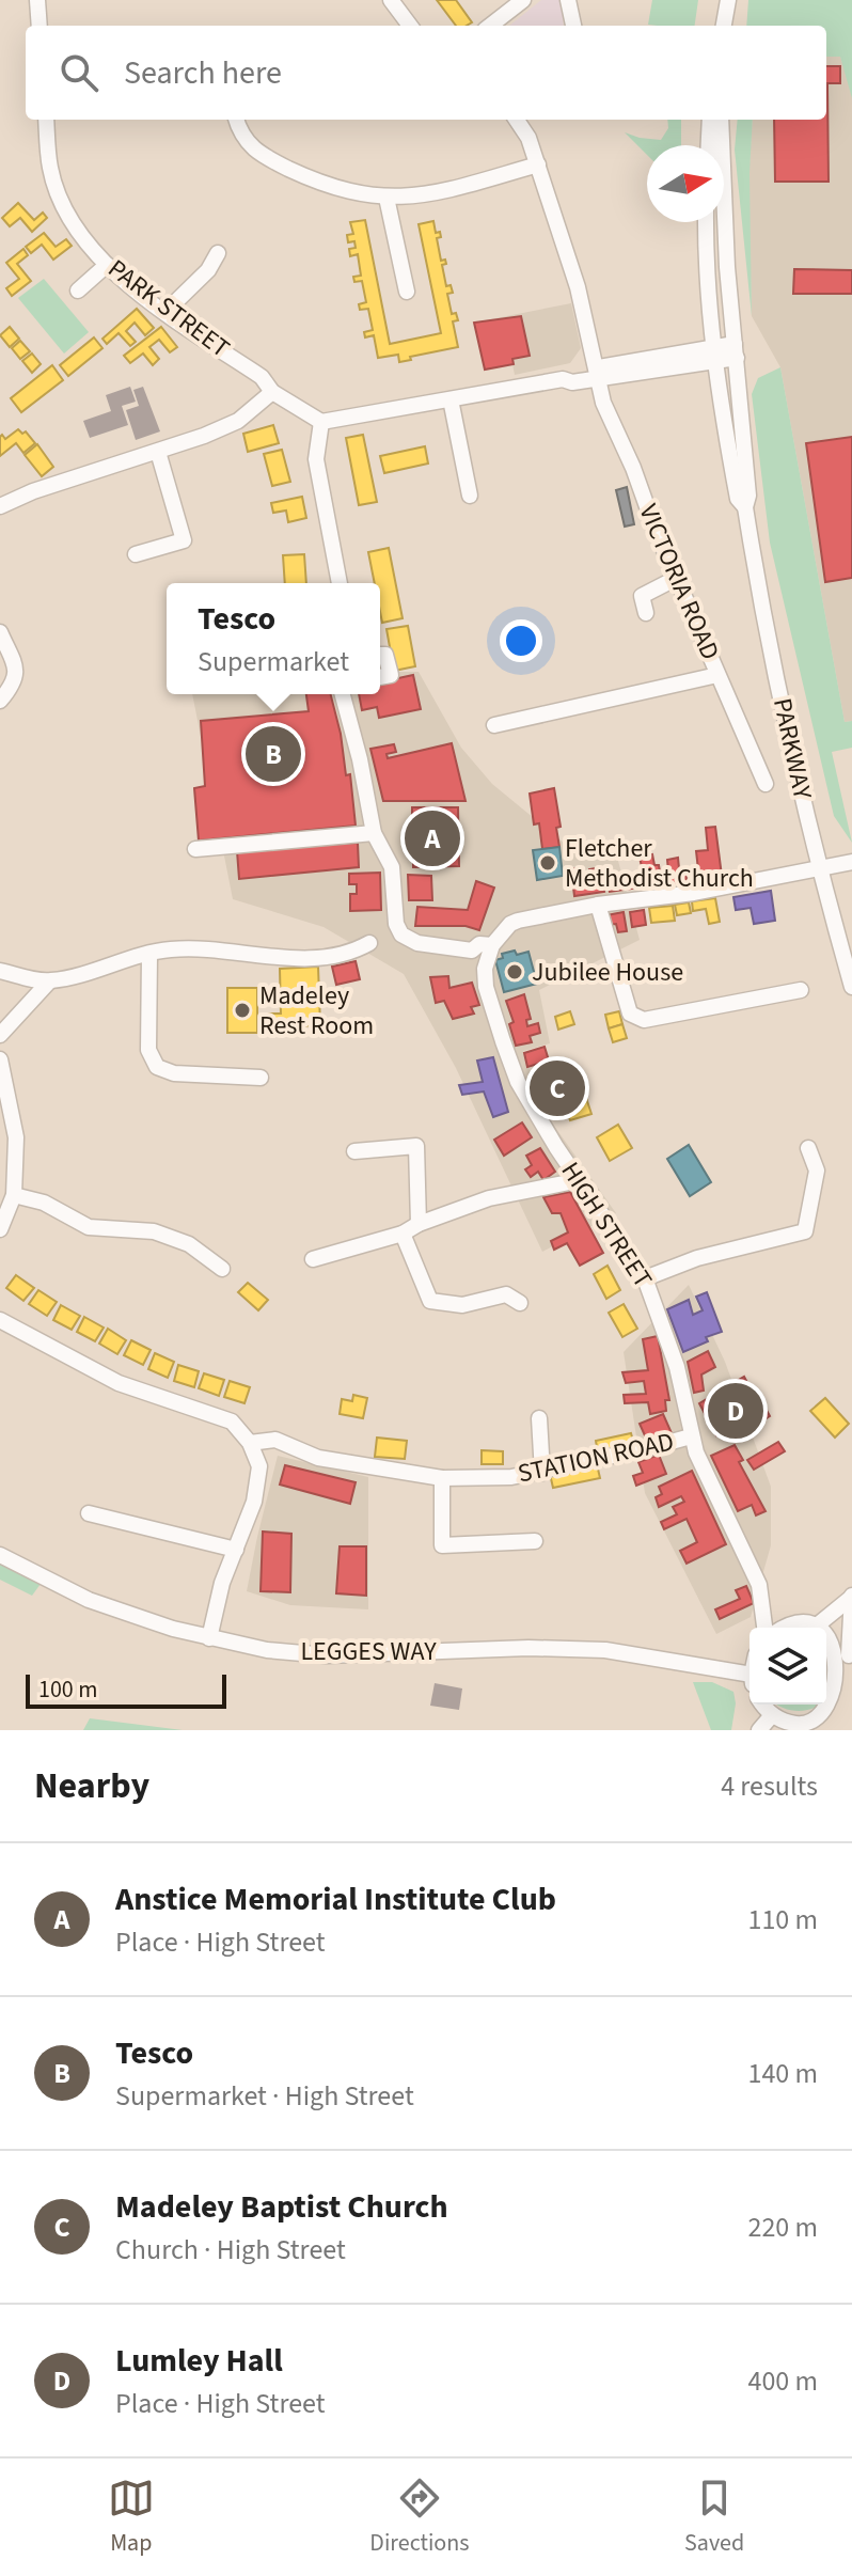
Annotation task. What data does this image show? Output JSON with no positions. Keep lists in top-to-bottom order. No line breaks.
{"streets":{"street":["PARK STREET","VICTORIA ROAD","PARKWAY","HIGH STREET","STATION ROAD","LEGGES WAY"]},"crossings":[["HIGH STREET","STATION ROAD"]],"places":["Fletcher Methodist Church","Jubilee House","Madeley Rest Room"],"scale_bar":"100 m","north":"right","page":{"search":"Search here","popup":["Tesco","Supermarket"],"pins":["B","A","C","D"],"scale":"100 m","heading":["Nearby","4 results"],"list":[{"mark":"A","name":"Anstice Memorial Institute Club","note":"Place · High Street","value":"110 m"},{"mark":"B","name":"Tesco","note":"Supermarket · High Street","value":"140 m"},{"mark":"C","name":"Madeley Baptist Church","note":"Church · High Street","value":"220 m"},{"mark":"D","name":"Lumley Hall","note":"Place · High Street","value":"400 m"}],"nav":["Map","Directions","Saved"]}}
